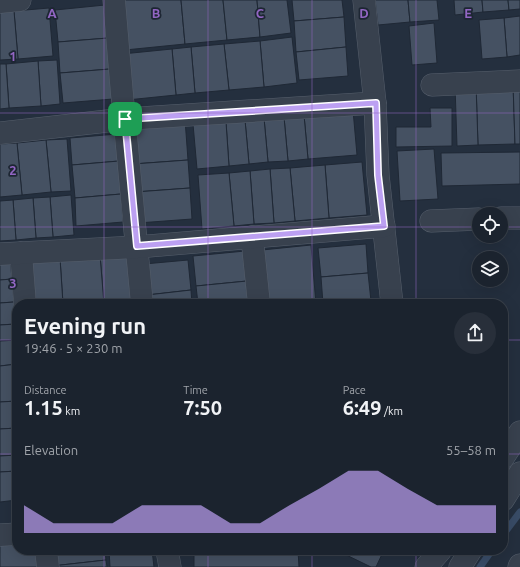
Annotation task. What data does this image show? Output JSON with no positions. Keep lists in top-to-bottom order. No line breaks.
{"page":{"heading":["Evening run","19:46 · 5 × 230 m"],"stats":[["Distance","1.15 km"],["Time","7:50"],["Pace","6:49 /km"]],"chart":["Elevation","55–58 m"]},"grid":{"columns":["A","B","C","D","E"],"rows":["1","2","3"]}}
